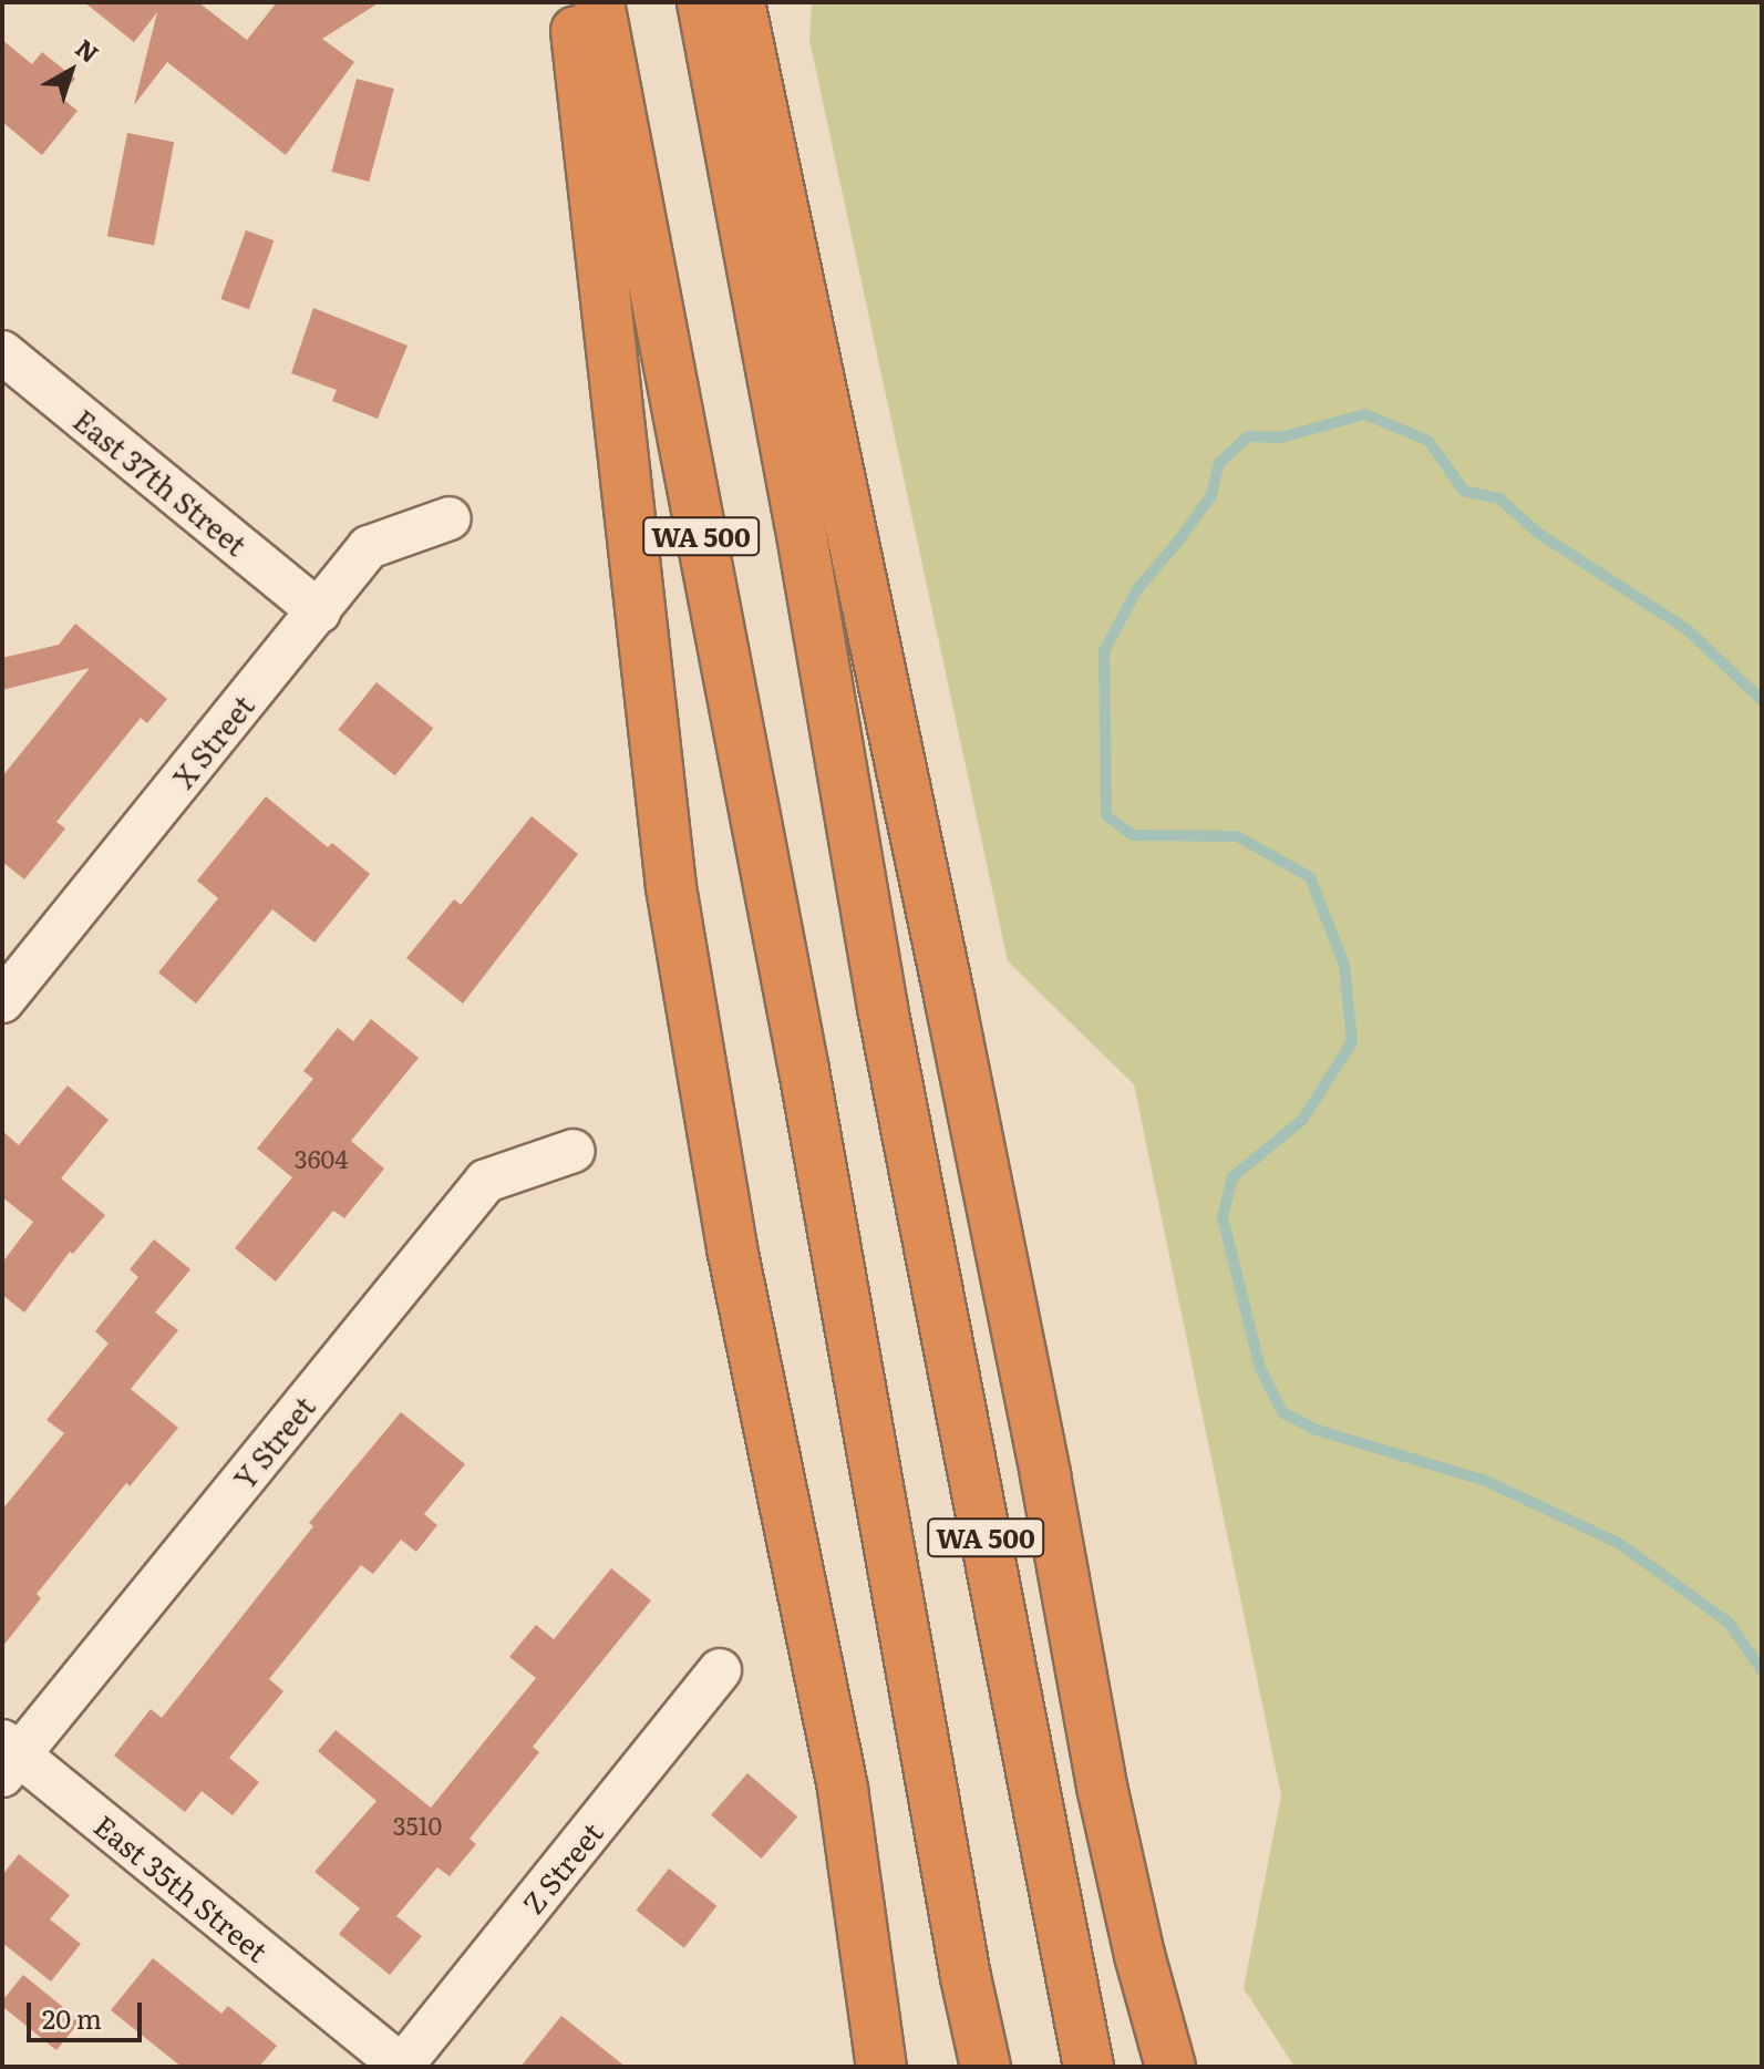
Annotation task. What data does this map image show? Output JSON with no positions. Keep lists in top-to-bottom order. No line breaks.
{"streets":{"highway":["WA 500"],"street":["East 37th Street","X Street","Y Street","Z Street","East 35th Street"]},"crossings":[["East 37th Street","X Street"],["Y Street","East 35th Street"],["Z Street","East 35th Street"]],"house_numbers":["3604","3510"],"scale_bar":"20 m","north":"top right"}
